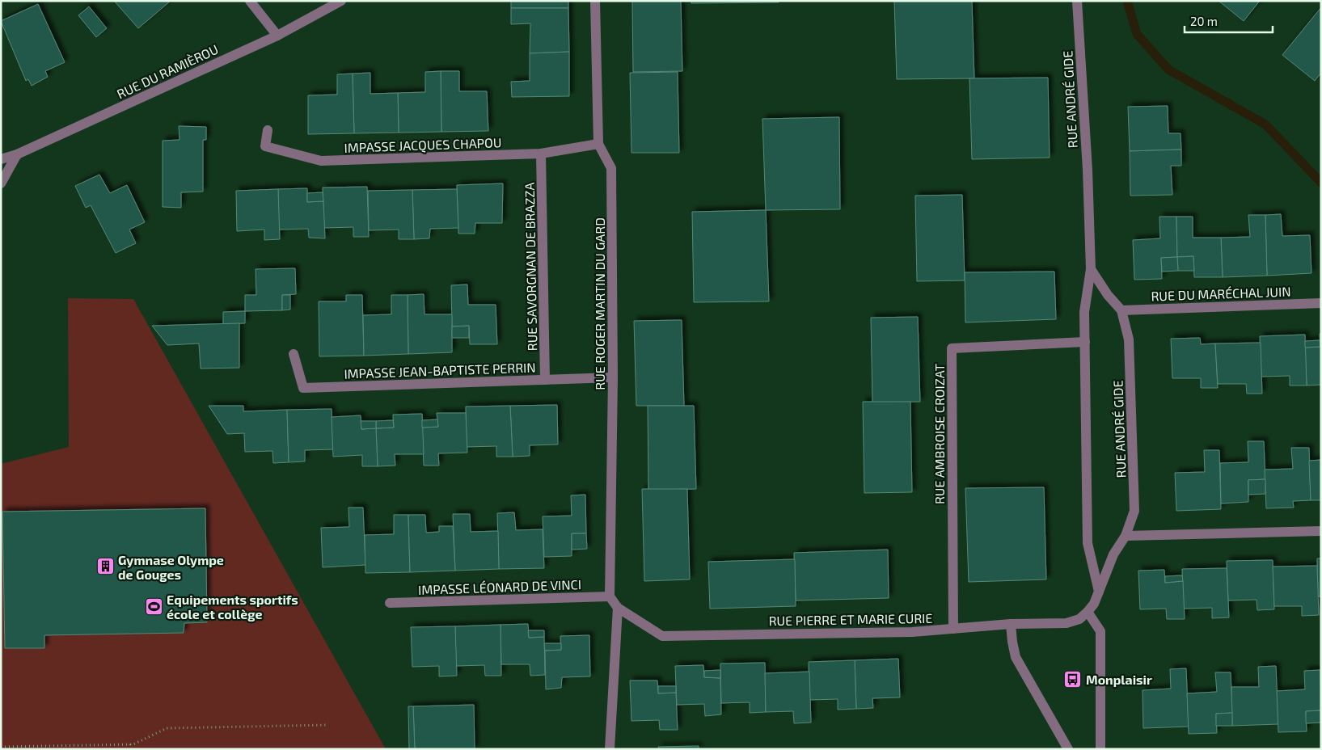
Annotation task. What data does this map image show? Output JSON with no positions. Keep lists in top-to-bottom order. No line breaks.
{"streets":{"street":["RUE DU RAMIÈROU","RUE ANDRÉ GIDE","IMPASSE JACQUES CHAPOU","RUE SAVORGNAN DE BRAZZA","RUE DU MARÉCHAL JUIN","RUE ROGER MARTIN DU GARD","IMPASSE JEAN-BAPTISTE PERRIN","RUE AMBROISE CROIZAT","IMPASSE LÉONARD DE VINCI","RUE PIERRE ET MARIE CURIE"]},"crossings":[["RUE ANDRÉ GIDE","RUE DU MARÉCHAL JUIN"],["RUE ANDRÉ GIDE","RUE AMBROISE CROIZAT"],["RUE ANDRÉ GIDE","RUE PIERRE ET MARIE CURIE"],["IMPASSE JACQUES CHAPOU","RUE SAVORGNAN DE BRAZZA"],["IMPASSE JACQUES CHAPOU","RUE ROGER MARTIN DU GARD"],["RUE SAVORGNAN DE BRAZZA","IMPASSE JEAN-BAPTISTE PERRIN"],["RUE ROGER MARTIN DU GARD","IMPASSE JEAN-BAPTISTE PERRIN"],["RUE ROGER MARTIN DU GARD","IMPASSE LÉONARD DE VINCI"],["RUE AMBROISE CROIZAT","RUE PIERRE ET MARIE CURIE"]],"places":{"building":["Gymnase Olympe de Gouges"],"sports":["Equipements sportifs école et collège"],"bus stop":["Monplaisir"]},"scale_bar":"20 m"}
